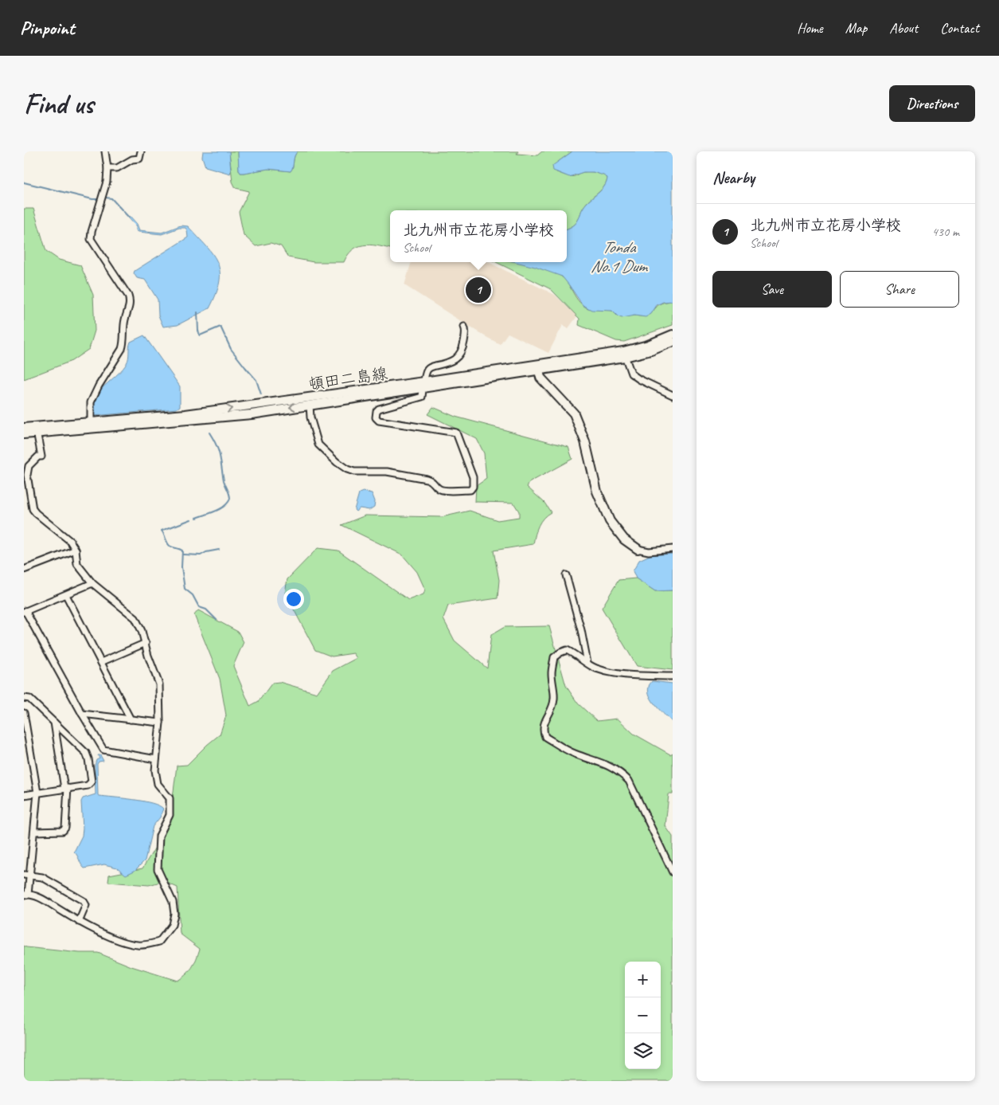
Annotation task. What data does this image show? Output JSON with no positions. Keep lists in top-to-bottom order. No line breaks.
{"streets":{"main road":["頓田二島線"]},"water":["Tonda No.1 Dum"],"page":{"header":"Pinpoint","nav":["Home","Map","About","Contact"],"buttons":["Directions",["Save","Share"]],"title":"Find us","heading":"Nearby","list":[{"mark":"1","name":"北九州市立花房小学校","note":"School","value":"430 m"}],"popup":["北九州市立花房小学校","School"],"pins":"1","map_buttons":["+","−"]}}
